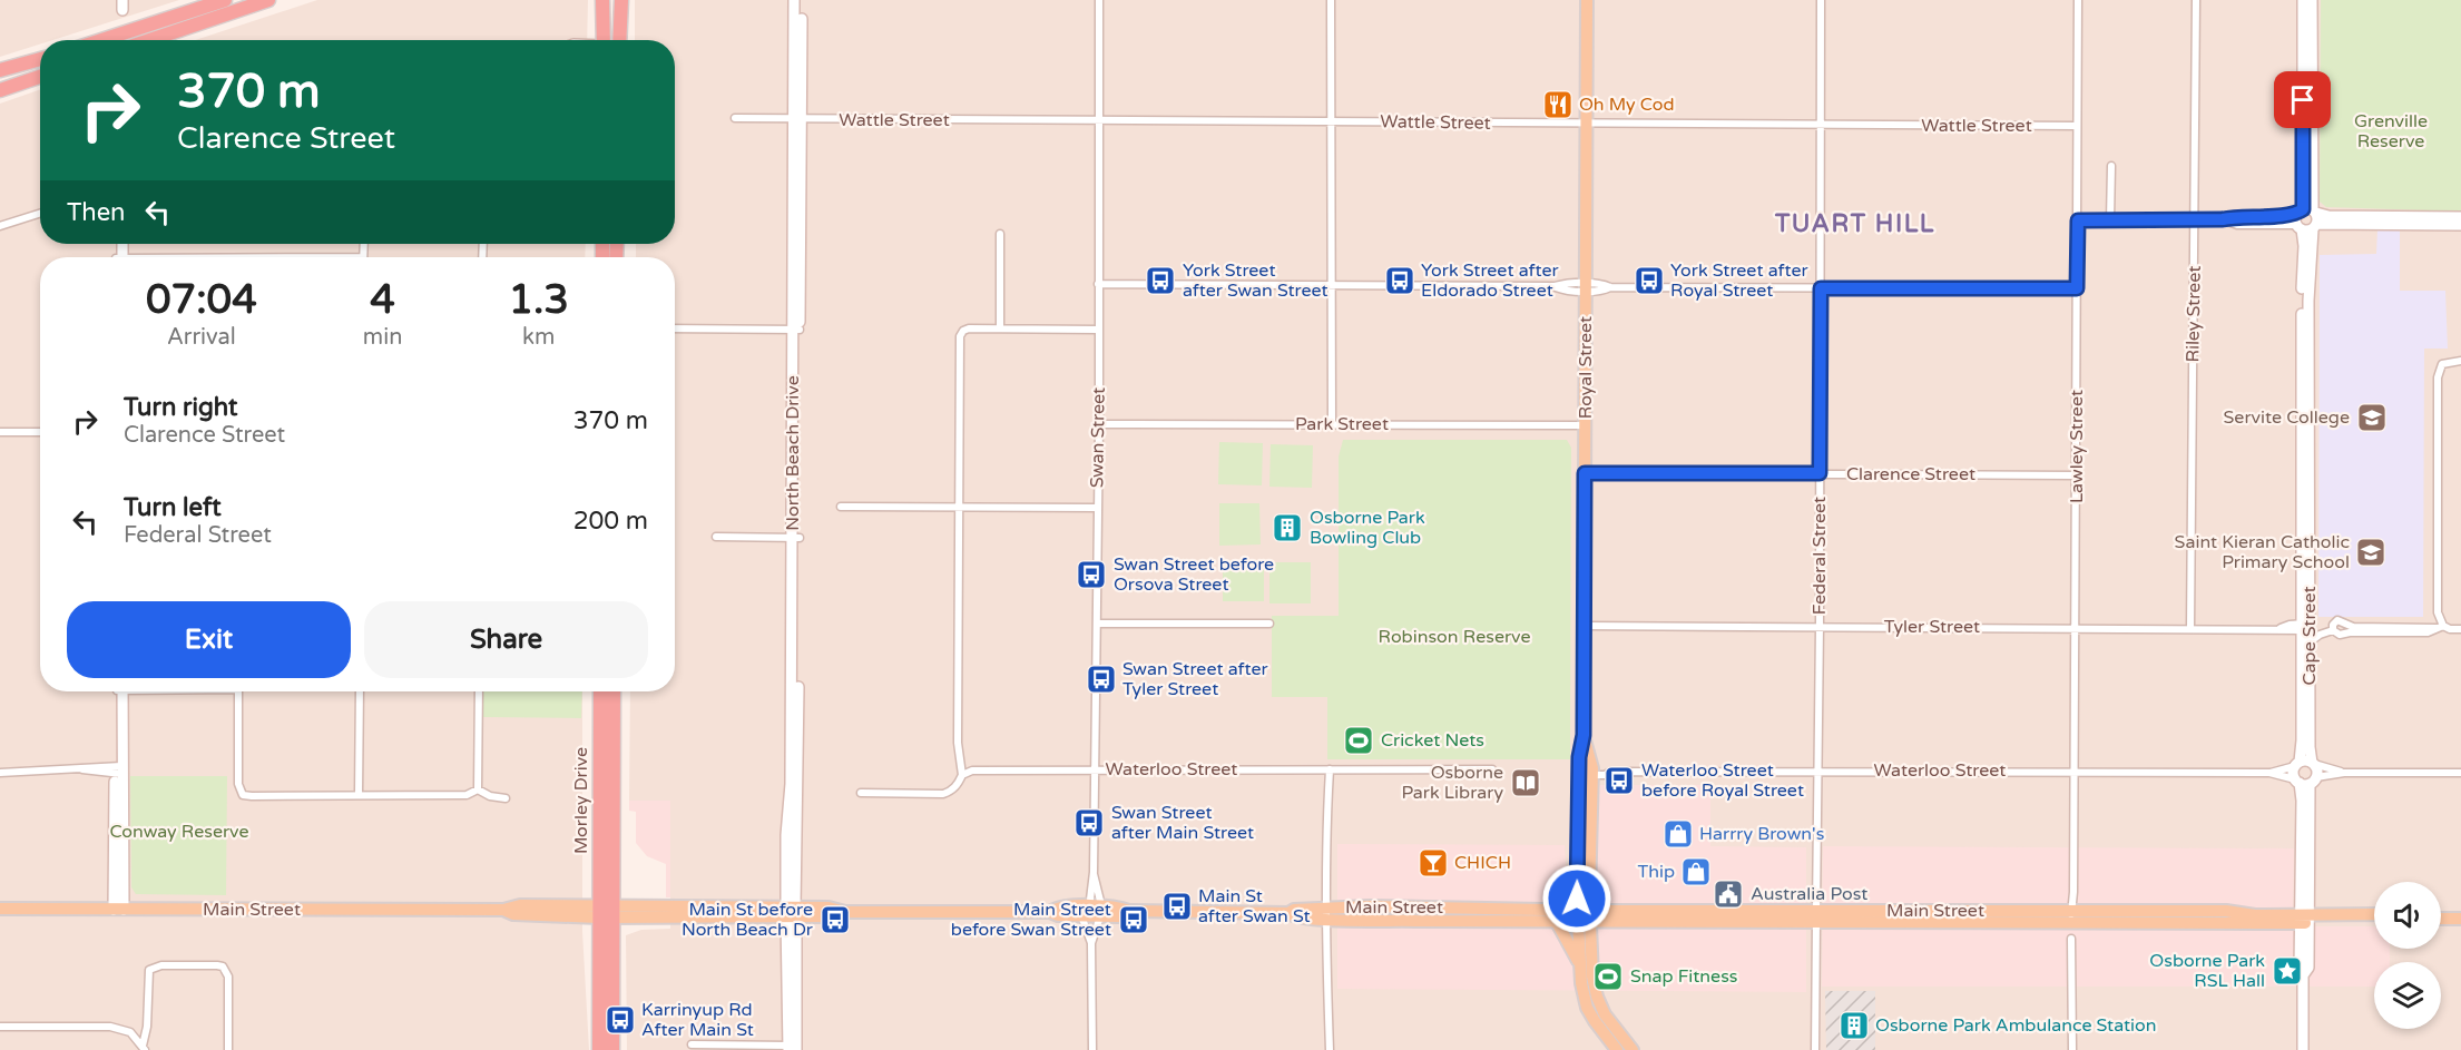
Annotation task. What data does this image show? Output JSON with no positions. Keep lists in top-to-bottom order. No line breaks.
{"streets":{"highway":["Morley Drive"],"main road":["Royal Street","Main Street"],"street":["Wattle Street","Riley Street","Park Street","Swan Street","Lawley Street","North Beach Drive","Clarence Street","Federal Street","Tyler Street","Cape Street","Waterloo Street"]},"crossings":[["Wattle Street","Royal Street"],["Wattle Street","Swan Street"],["Wattle Street","Lawley Street"],["Wattle Street","North Beach Drive"],["Wattle Street","Federal Street"],["Riley Street","Tyler Street"],["Royal Street","Park Street"],["Royal Street","Clarence Street"],["Royal Street","Tyler Street"],["Royal Street","Waterloo Street"],["Royal Street","Main Street"],["Park Street","Swan Street"],["Swan Street","Waterloo Street"],["Swan Street","Main Street"],["Lawley Street","Clarence Street"],["Lawley Street","Tyler Street"],["Lawley Street","Waterloo Street"],["Lawley Street","Main Street"],["North Beach Drive","Main Street"],["Clarence Street","Federal Street"],["Federal Street","Tyler Street"],["Federal Street","Waterloo Street"],["Federal Street","Main Street"],["Tyler Street","Cape Street"],["Cape Street","Waterloo Street"],["Cape Street","Main Street"],["Morley Drive","Main Street"]],"districts":["TUART HILL"],"parks":["Grenville Reserve","Robinson Reserve","Conway Reserve"],"places":{"restaurant":["Oh My Cod"],"bus stop":["York Street after Swan Street","York Street after Eldorado Street","York Street after Royal Street","Swan Street before Orsova Street","Swan Street after Tyler Street","Waterloo Street before Royal Street","Swan Street after Main Street","Main St after Swan St","Main St before North Beach Dr","Main Street before Swan Street","Karrinyup Rd After Main St"],"school or university":["Servite College","Saint Kieran Catholic Primary School"],"building":["Osborne Park Bowling Club","Osborne Park Ambulance Station"],"sports":["Cricket Nets","Snap Fitness"],"library":["Osborne Park Library"],"shop":["Harrry Brown's","Thip"],"bar":["CHICH"],"public building":["Australia Post"],"place":["Osborne Park RSL Hall"]},"page":{"turn":["370 m","Clarence Street"],"then":"Then","eta":["07:04","Arrival","4","min","1.3","km"],"list":[{"name":"Turn right","note":"Clarence Street","value":"370 m"},{"name":"Turn left","note":"Federal Street","value":"200 m"}],"buttons":["Exit","Share"]}}
